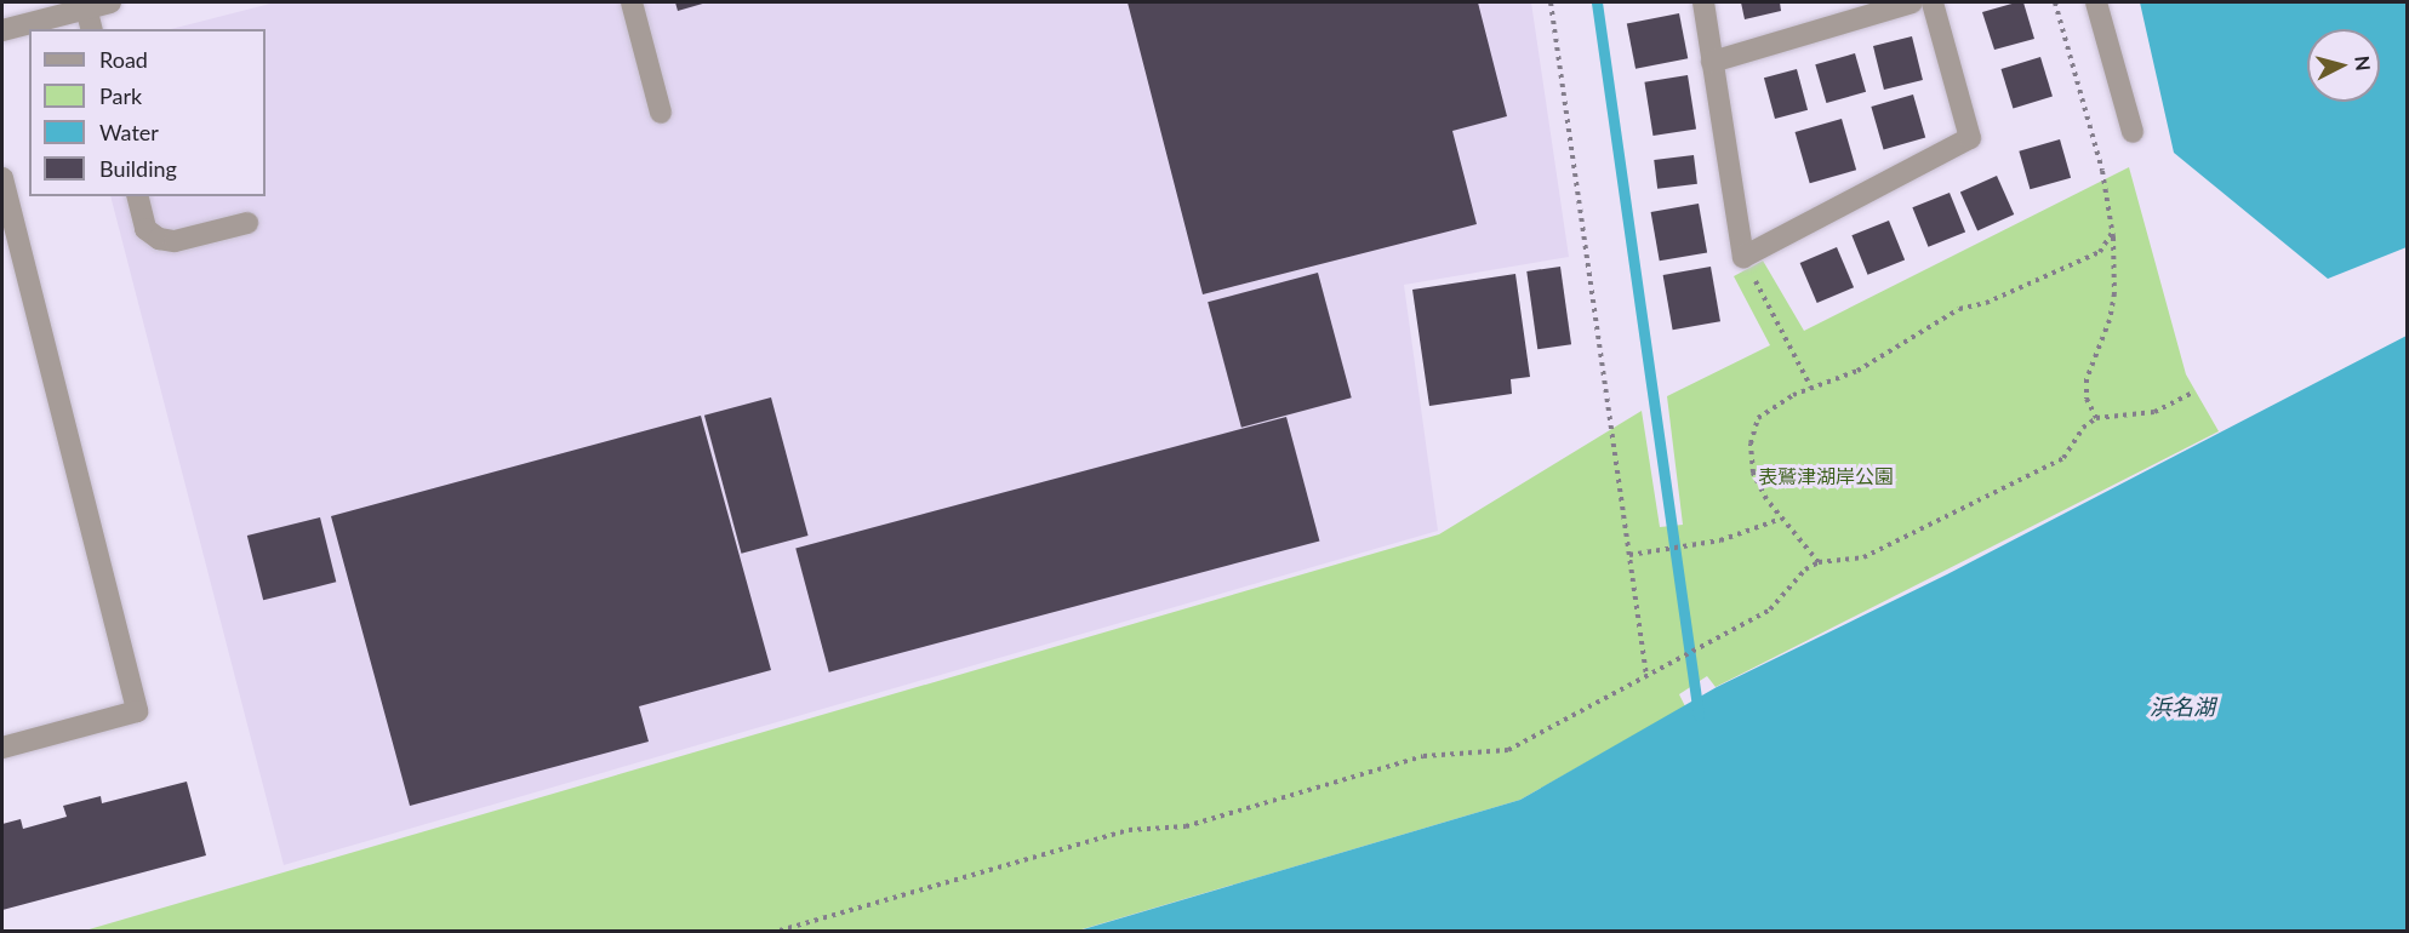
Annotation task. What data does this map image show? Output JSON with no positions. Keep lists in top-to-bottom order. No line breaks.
{"water":["浜名湖"],"parks":["表鷲津湖岸公園"],"legend":["Road","Park","Water","Building"],"north":"right"}
